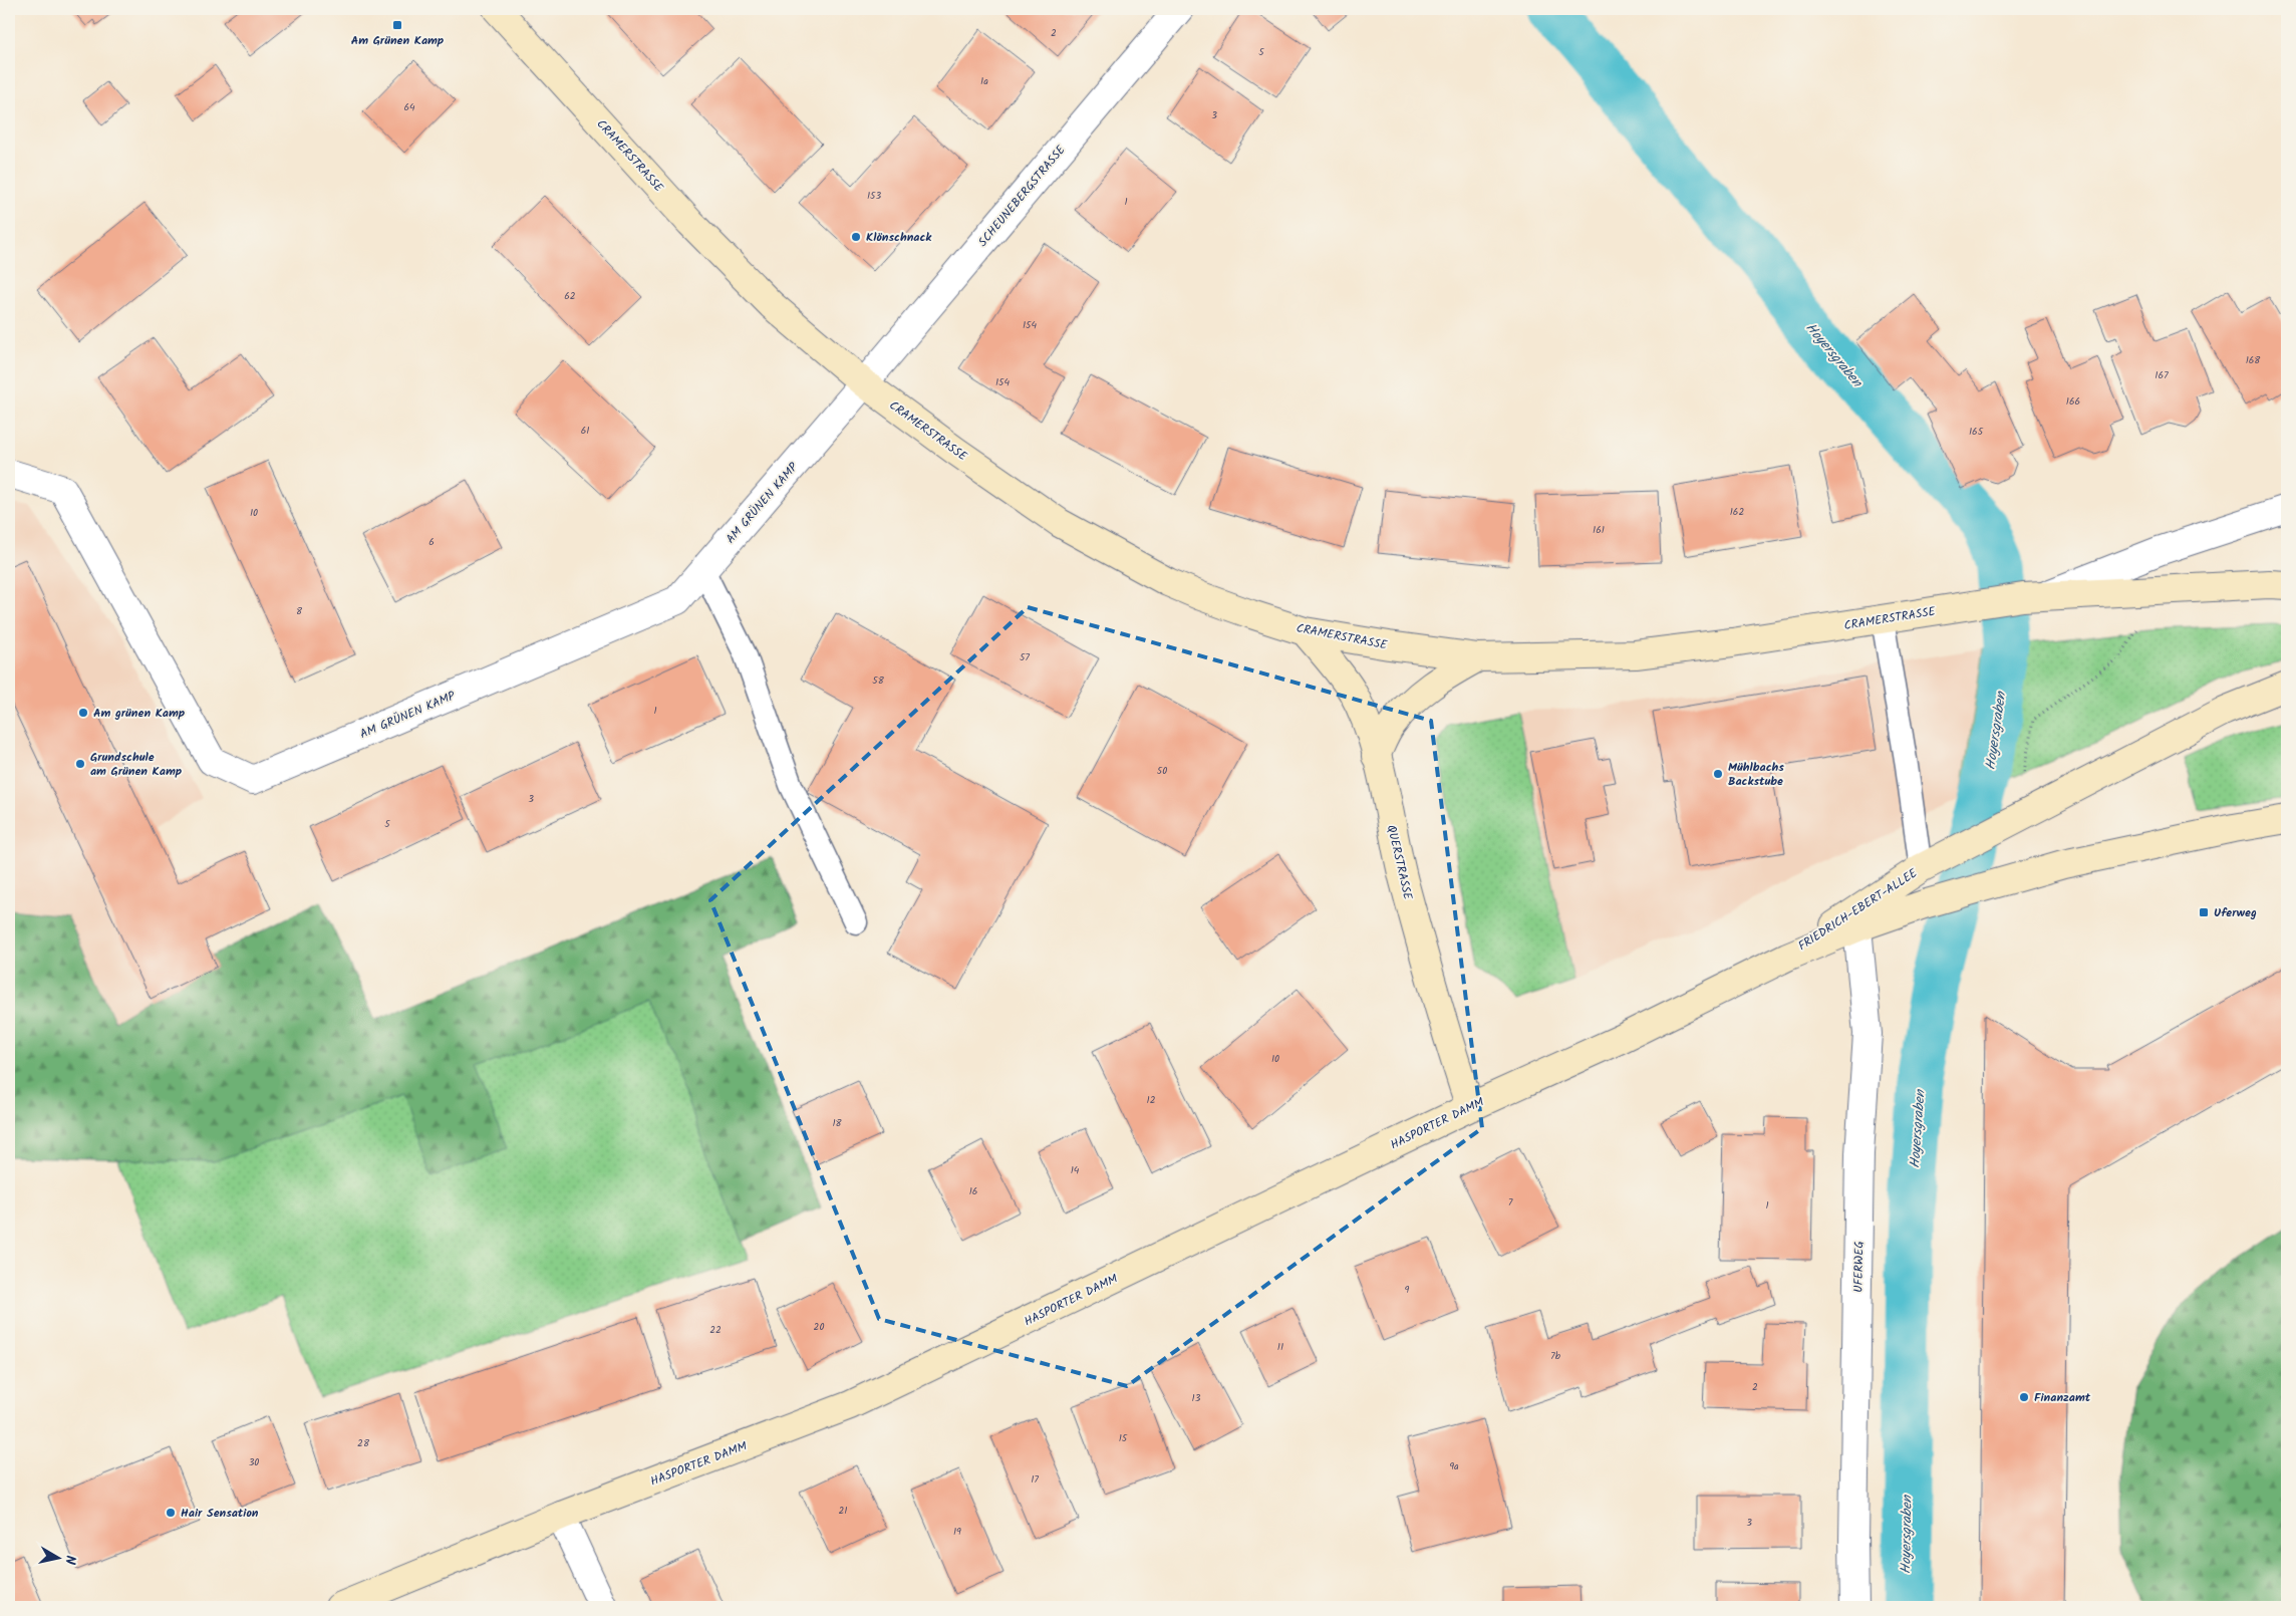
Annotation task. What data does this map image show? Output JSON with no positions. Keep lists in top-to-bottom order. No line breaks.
{"streets":{"main road":["CRAMERSTRASSE","QUERSTRASSE","FRIEDRICH-EBERT-ALLEE","HASPORTER DAMM"],"street":["SCHEUNEBERGSTRASSE","AM GRÜNEN KAMP","UFERWEG"]},"crossings":[["CRAMERSTRASSE","SCHEUNEBERGSTRASSE"],["CRAMERSTRASSE","AM GRÜNEN KAMP"],["CRAMERSTRASSE","QUERSTRASSE"],["SCHEUNEBERGSTRASSE","AM GRÜNEN KAMP"],["QUERSTRASSE","HASPORTER DAMM"],["FRIEDRICH-EBERT-ALLEE","HASPORTER DAMM"],["FRIEDRICH-EBERT-ALLEE","UFERWEG"]],"water":["Hoyersgraben"],"places":{"transit":["Am Grünen Kamp","Uferweg"],"other":["Klönschnack","Am grünen Kamp","Grundschule am Grünen Kamp","Mühlbachs Backstube","Finanzamt","Hair Sensation"]},"house_numbers":["2","5","1a","64","3","153","1","62","154","168","167","154","166","61","165","162","10","161","6","8","57","58","1","50","3","5","10","12","18","14","16","7","1","9","20","22","11","7b","2","13","15","28","30","9a","17","21","3","19"],"north":"right"}
